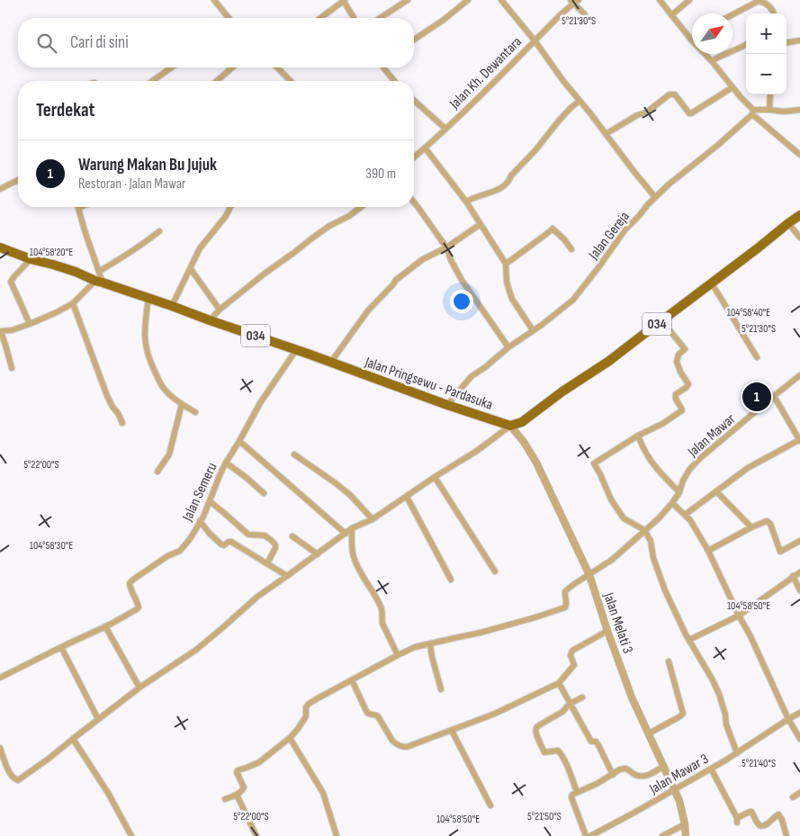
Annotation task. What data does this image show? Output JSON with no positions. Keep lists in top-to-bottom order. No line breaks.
{"streets":{"main road":["034","Jalan Pringsewu - Pardasuka"],"street":["Jalan Kh. Dewantara","Jalan Gereja","Jalan Mawar","Jalan Semeru","Jalan Melati 3","Jalan Mawar 3"]},"crossings":[["Jalan Gereja","Jalan Pringsewu - Pardasuka"],["034","Jalan Pringsewu - Pardasuka"],["034","Jalan Melati 3"],["Jalan Pringsewu - Pardasuka","Jalan Semeru"],["Jalan Pringsewu - Pardasuka","Jalan Melati 3"],["Jalan Mawar","Jalan Melati 3"],["Jalan Melati 3","Jalan Mawar 3"]],"north":"top right","page":{"map_buttons":["+","−"],"search":"Cari di sini","heading":"Terdekat","list":[{"mark":"1","name":"Warung Makan Bu Jujuk","note":"Restoran · Jalan Mawar","value":"390 m"}],"pins":"1"},"coordinates":["5°21'30\"S","104°58'20\"E","104°58'40\"E","5°22'00\"S","104°58'30\"E","104°58'50\"E","5°21'40\"S","5°21'50\"S"]}
